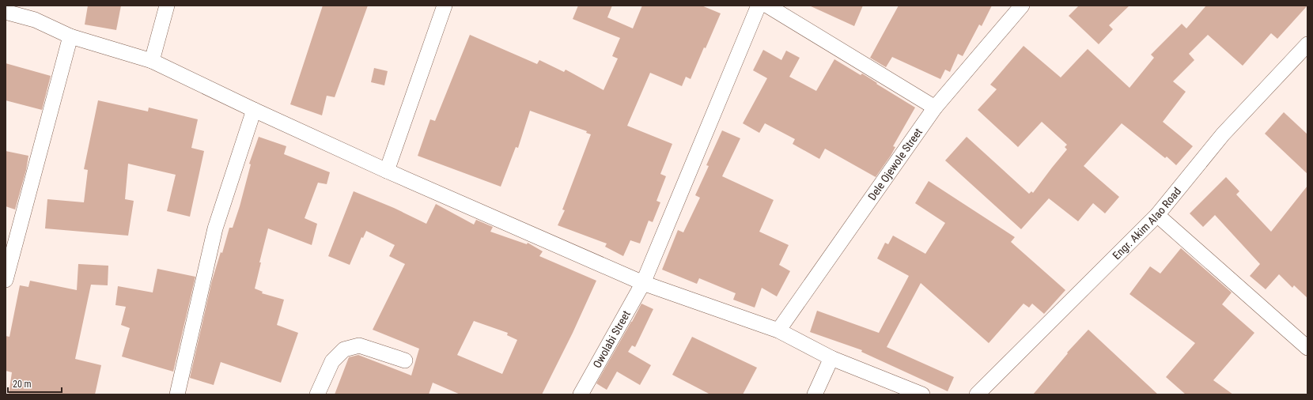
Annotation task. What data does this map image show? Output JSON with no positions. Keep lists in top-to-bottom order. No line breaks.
{"streets":{"street":["Dele Ojewole Street","Engr. Akim Alao Road","Owolabi Street"]},"scale_bar":"20 m"}
